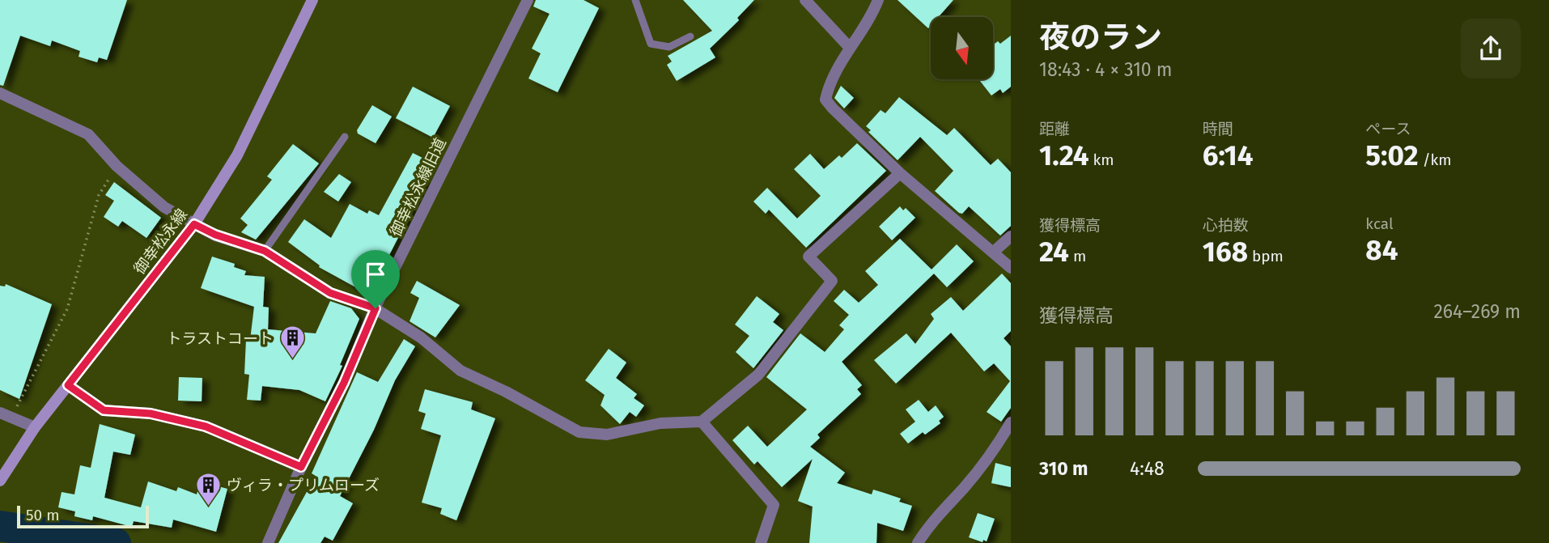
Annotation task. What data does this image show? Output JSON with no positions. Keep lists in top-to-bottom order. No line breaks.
{"streets":{"main road":["御幸松永線"],"street":["御幸松永線旧道"]},"places":{"building":["トラストコート","ヴィラ・プリムローズ"]},"scale_bar":"50 m","north":"bottom","page":{"heading":["夜のラン","18:43 · 4 × 310 m"],"stats":[["距離","1.24 km"],["時間","6:14"],["ペース","5:02 /km"],["獲得標高","24 m"],["心拍数","168 bpm"],["kcal","84"]],"chart":["獲得標高","264–269 m"],"list":[{"name":"310 m","note":"4:48"}],"scale":"50 m"}}
